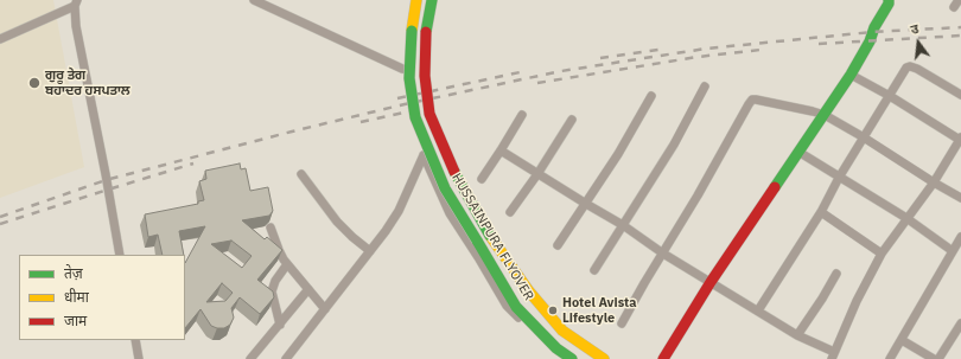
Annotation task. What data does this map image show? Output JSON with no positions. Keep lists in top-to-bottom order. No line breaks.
{"streets":{"main road":["HUSSAINPURA FLYOVER"]},"places":["ਗੁਰੂ ਤੇਗ ਬਹਾਦਰ ਹਸਪਤਾਲ","Hotel Avista Lifestyle"],"legend":["तेज़","धीमा","जाम"],"north":"top"}
